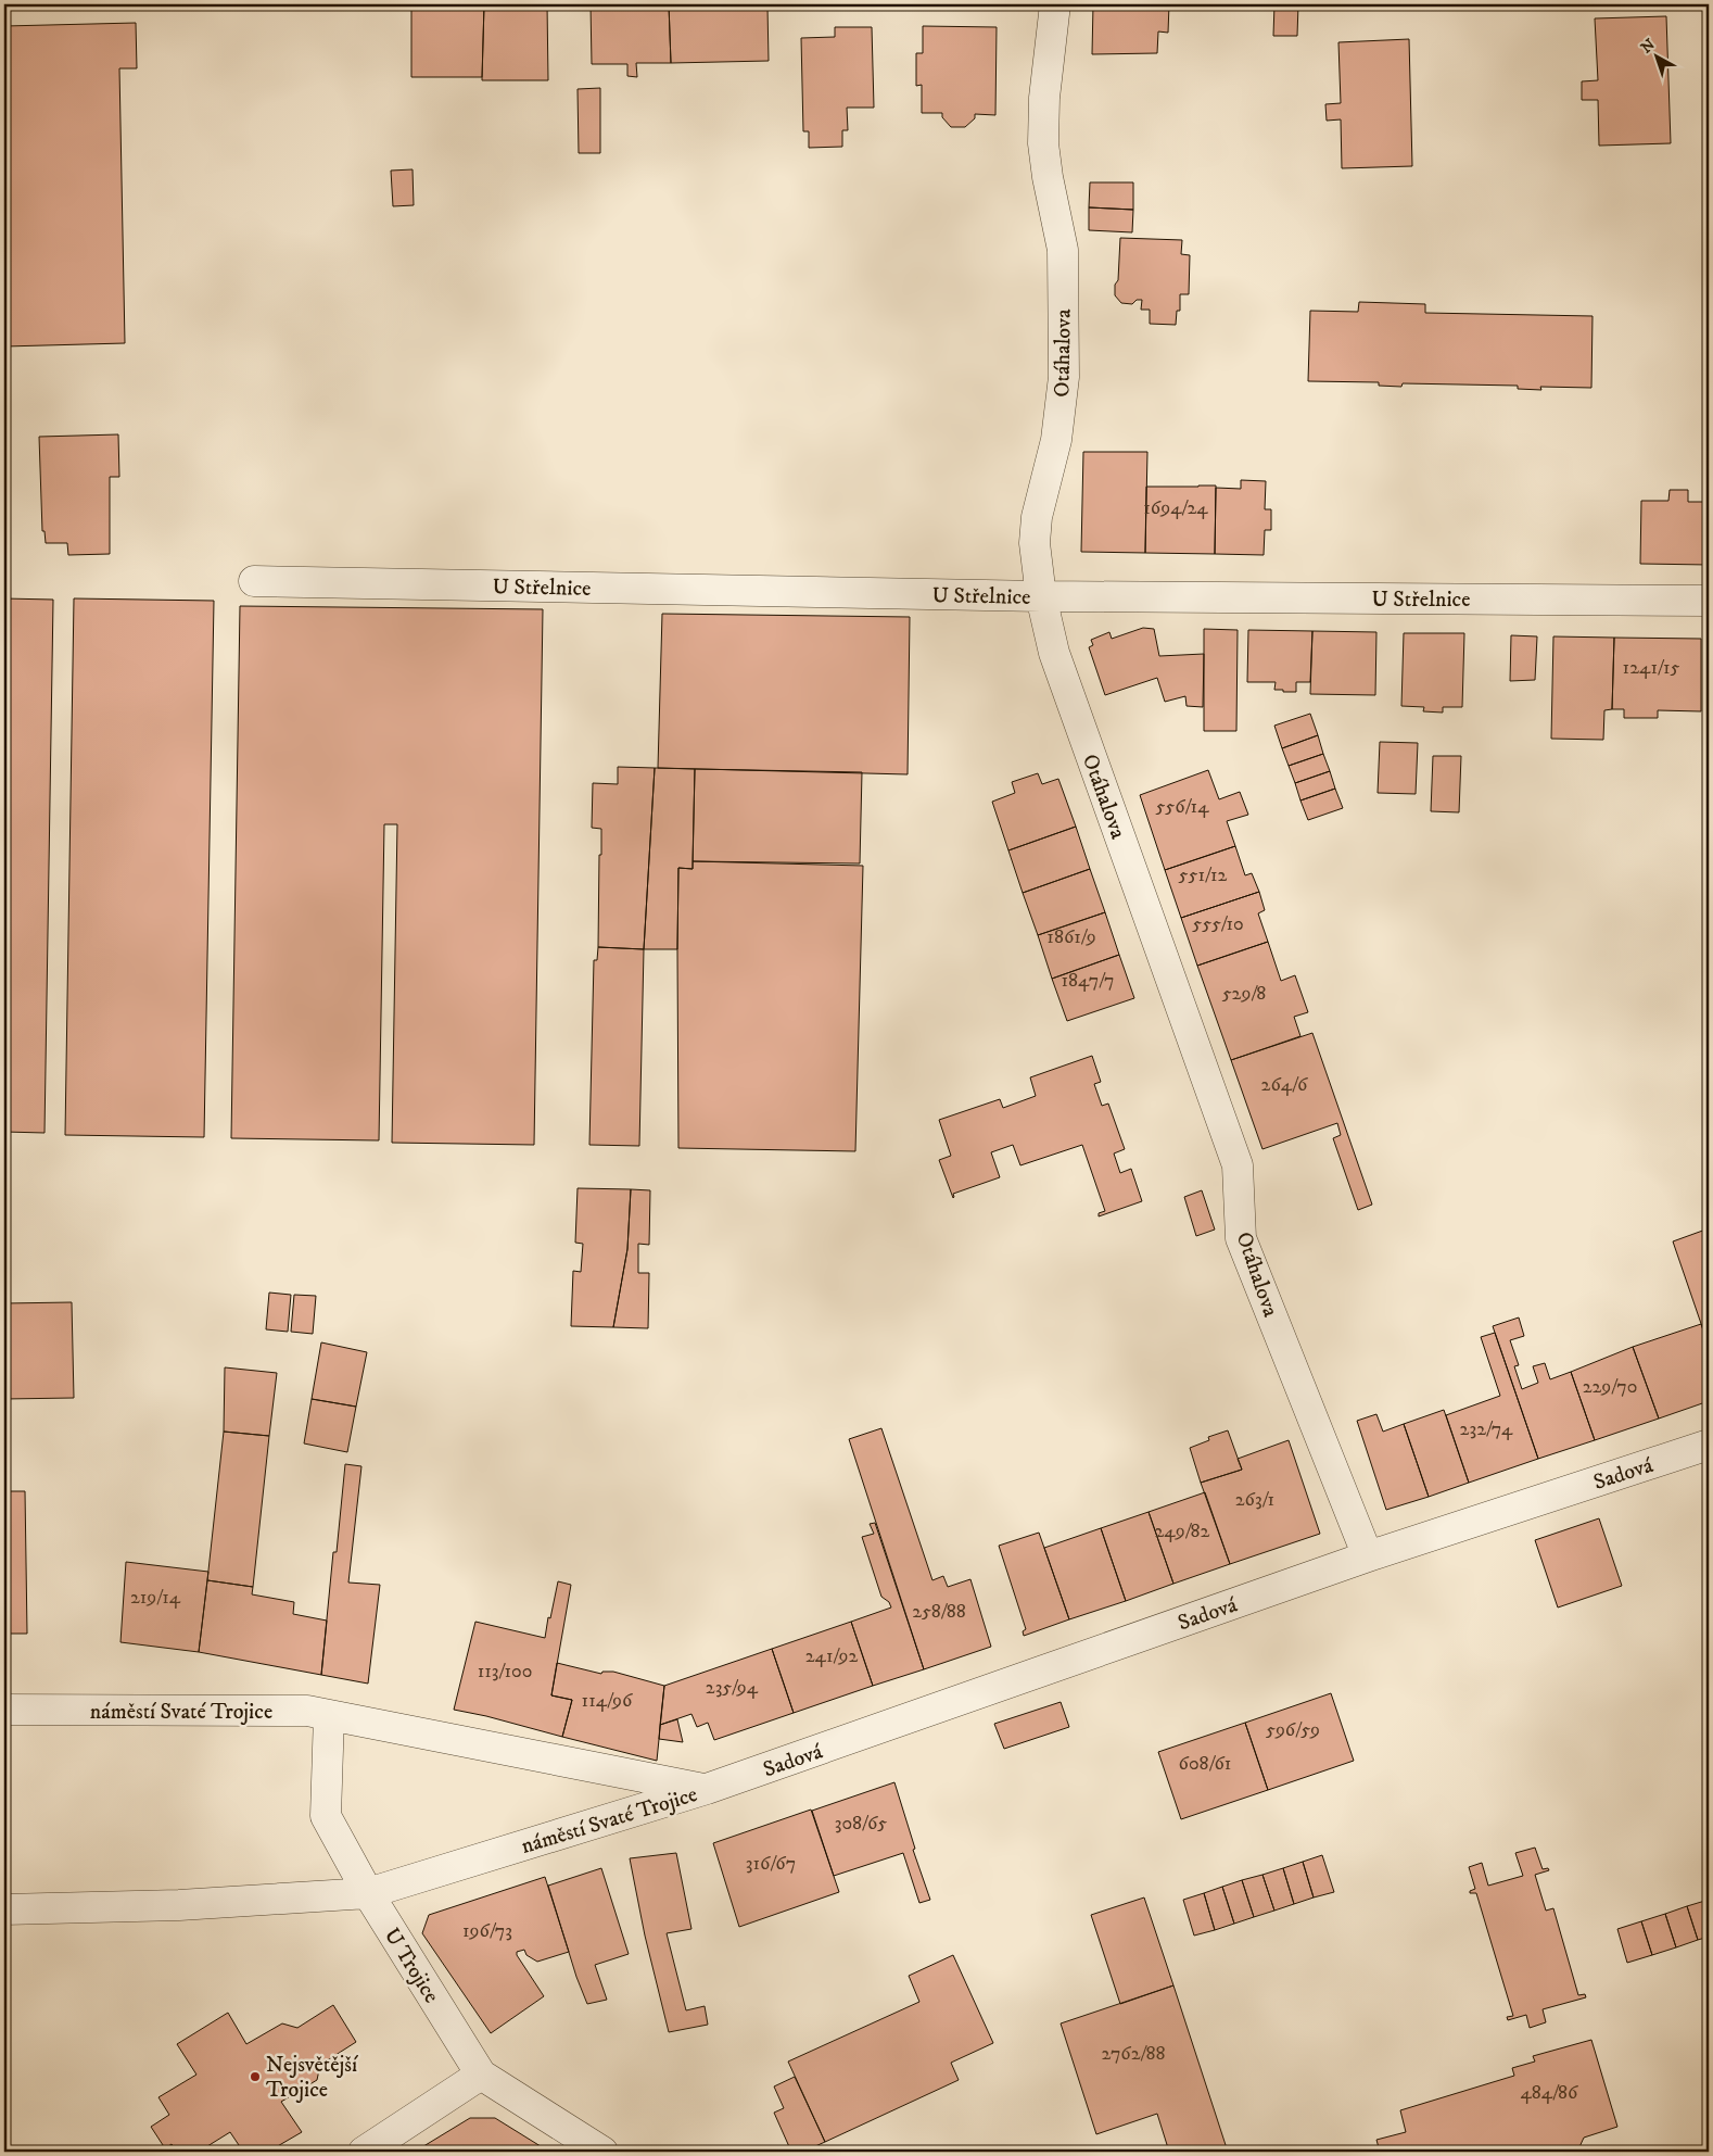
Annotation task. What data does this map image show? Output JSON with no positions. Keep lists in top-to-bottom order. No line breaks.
{"streets":{"street":["Otáhalova","U Střelnice","Sadová","náměstí Svaté Trojice","U Trojice"]},"crossings":[["Otáhalova","U Střelnice"],["Otáhalova","Sadová"],["Sadová","náměstí Svaté Trojice"],["náměstí Svaté Trojice","U Trojice"]],"places":["Nejsvětější Trojice"],"house_numbers":["1694/24","1241/15","556/14","551/12","555/10","1861/9","1847/7","529/8","264/6","229/70","232/74","263/1","249/82","219/14","258/88","241/92","113/100","235/94","114/96","596/59","608/61","308/65","316/67","196/73","2762/88","484/86"],"north":"top left"}
